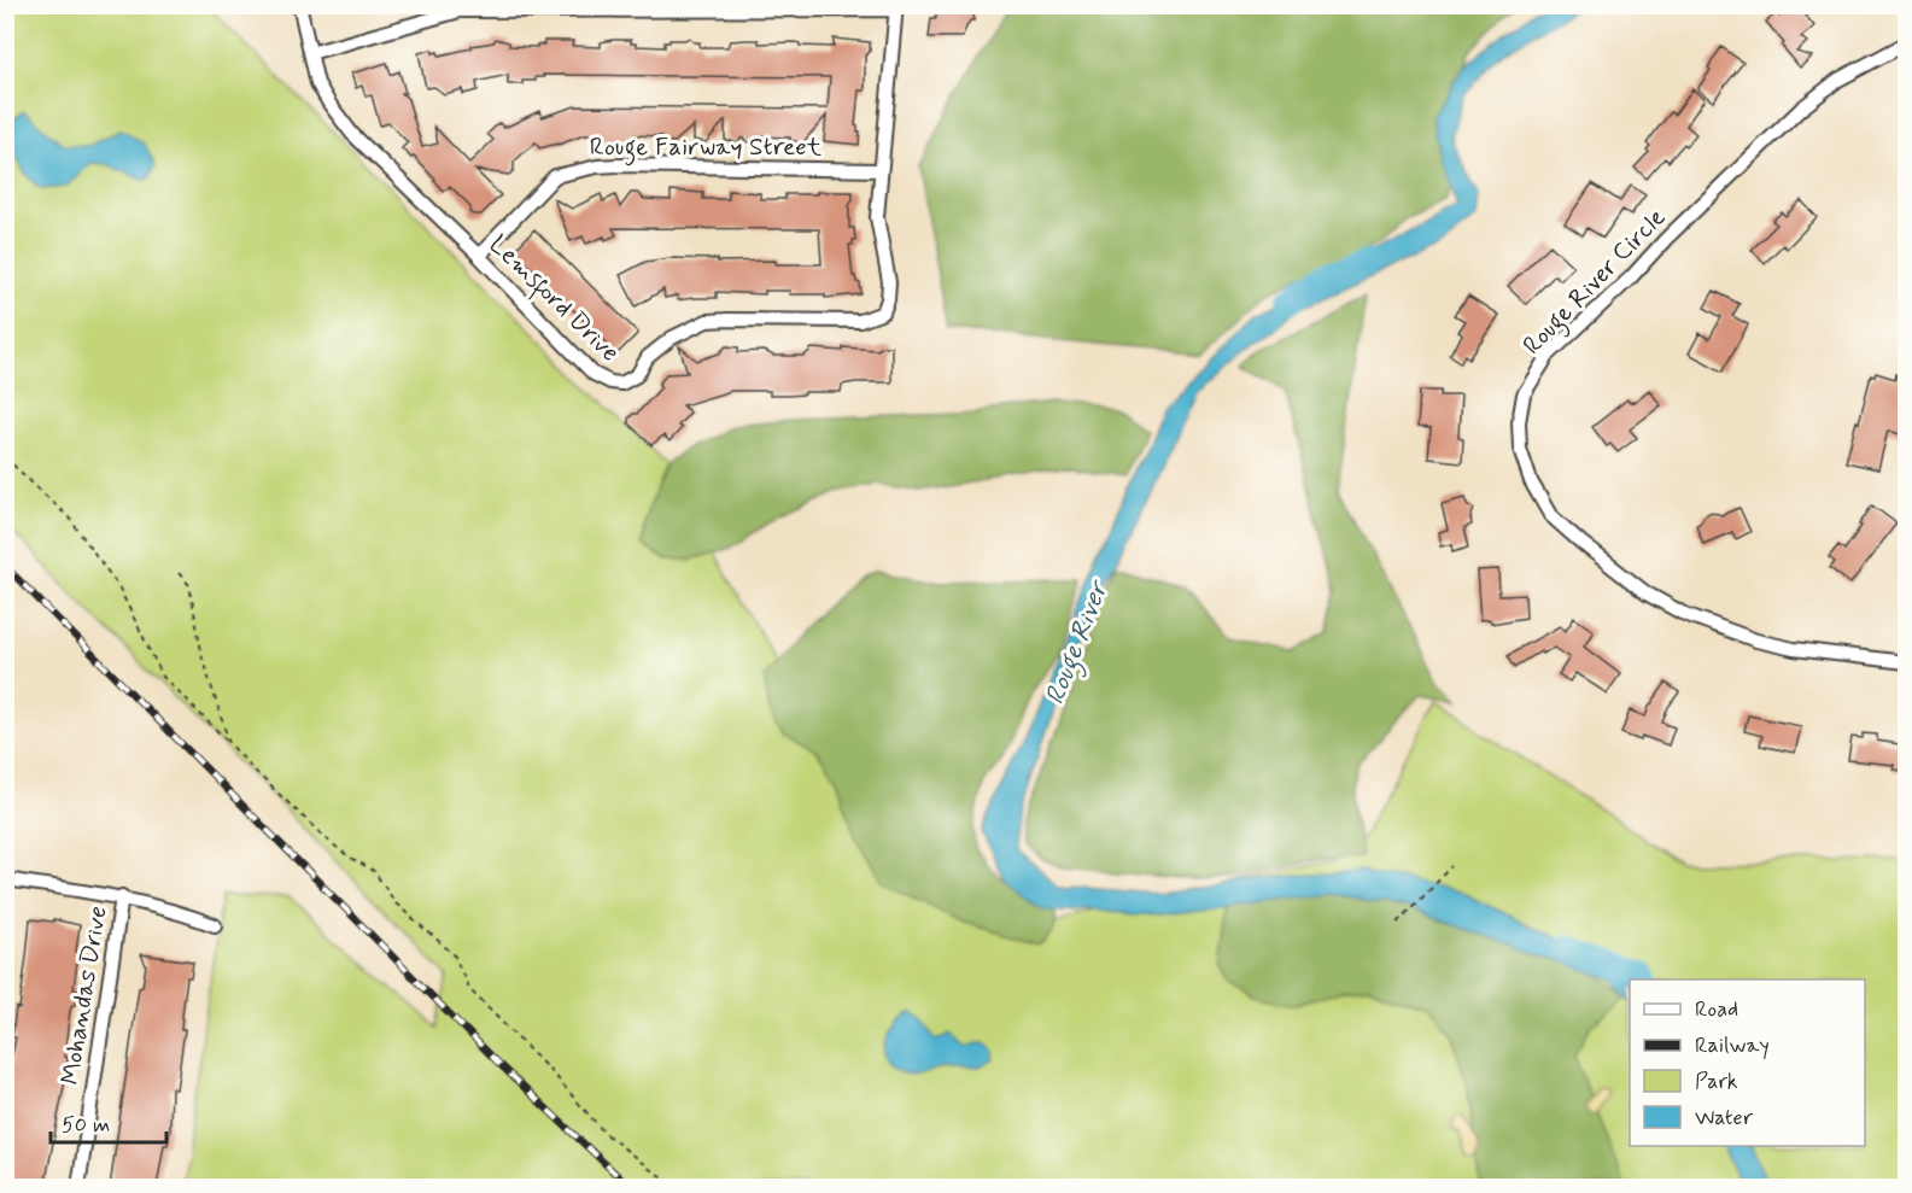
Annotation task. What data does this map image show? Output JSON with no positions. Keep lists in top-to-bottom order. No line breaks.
{"streets":{"street":["Rouge Fairway Street","Rouge River Circle","Lemsford Drive","Mohandas Drive"]},"crossings":[["Rouge Fairway Street","Lemsford Drive"]],"water":["Rouge River"],"legend":["Road","Railway","Park","Water"],"scale_bar":"50 m"}
